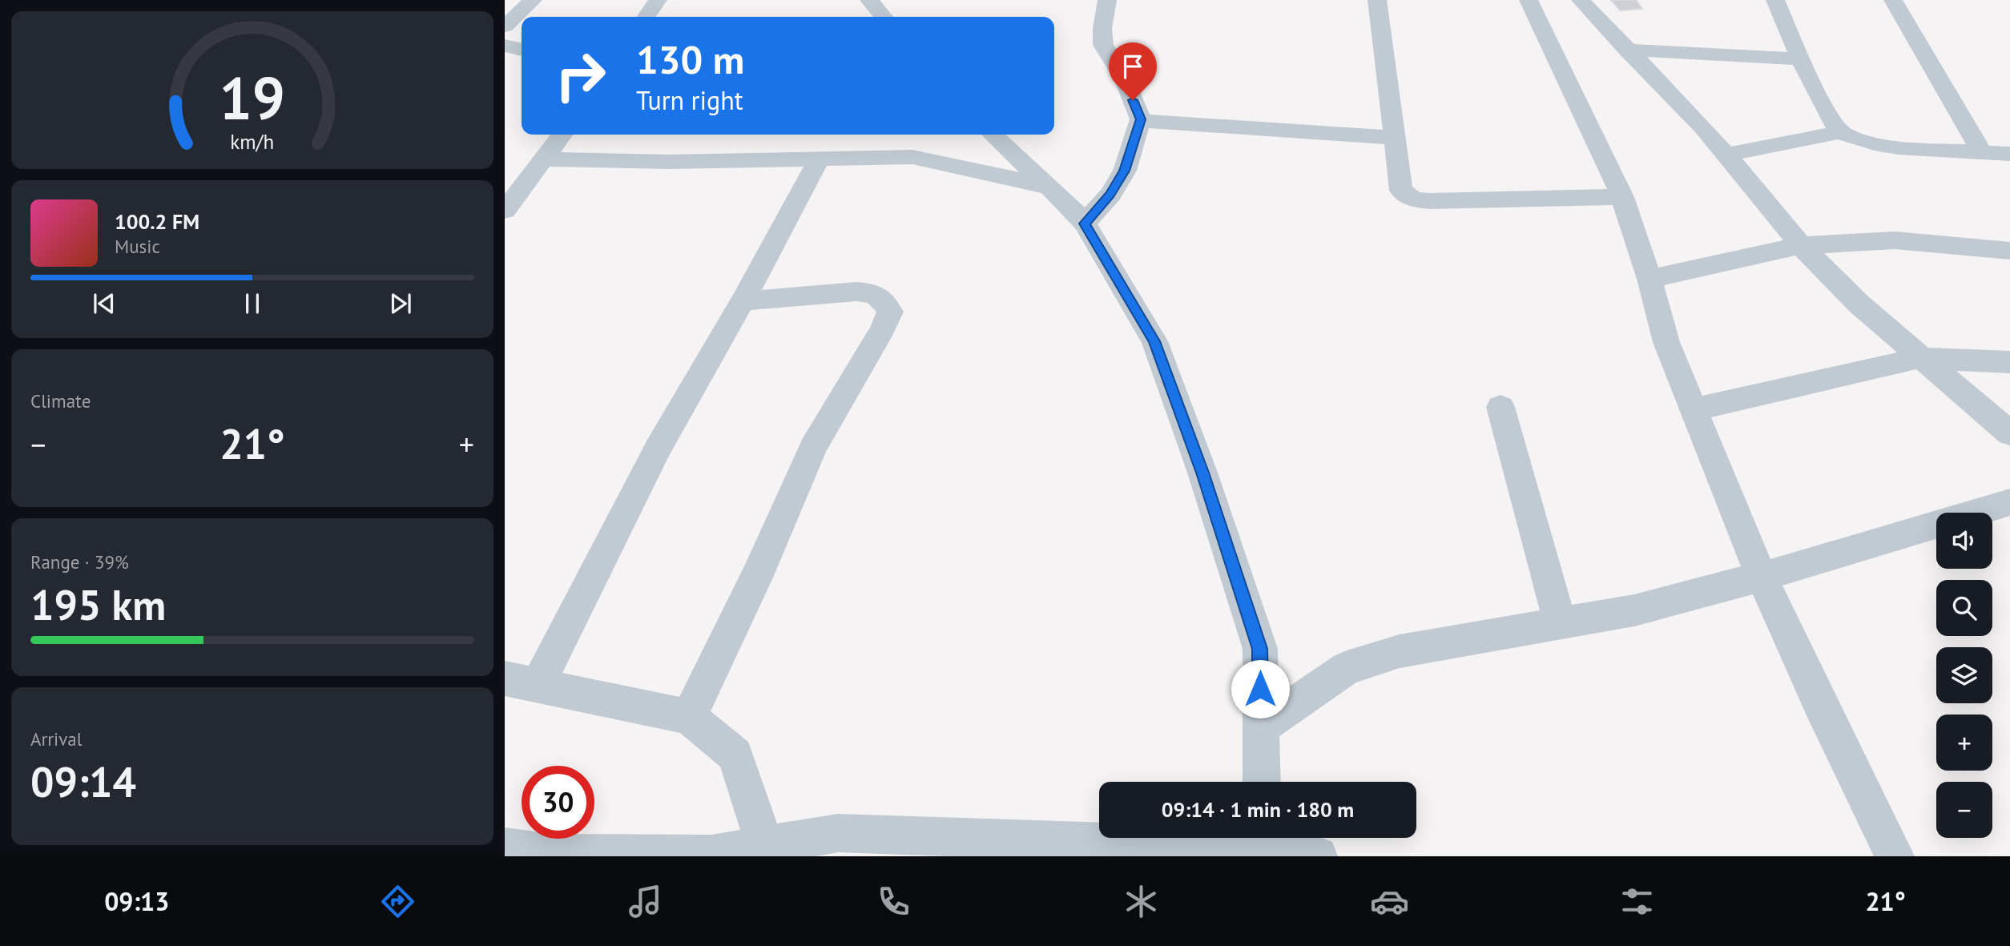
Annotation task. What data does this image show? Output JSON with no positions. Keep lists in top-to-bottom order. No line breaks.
{"page":{"turn":["130 m","Turn right"],"song":["100.2 FM","Music"],"tile":["Climate",["Range · 39%","195 km"],["Arrival","09:14"]],"heat":["−","21°","+"],"map_buttons":["+","−"],"limit":"30","trip":"09:14 · 1 min · 180 m","tabs":["09:13","21°"],"gauge":["19","km/h"]}}
